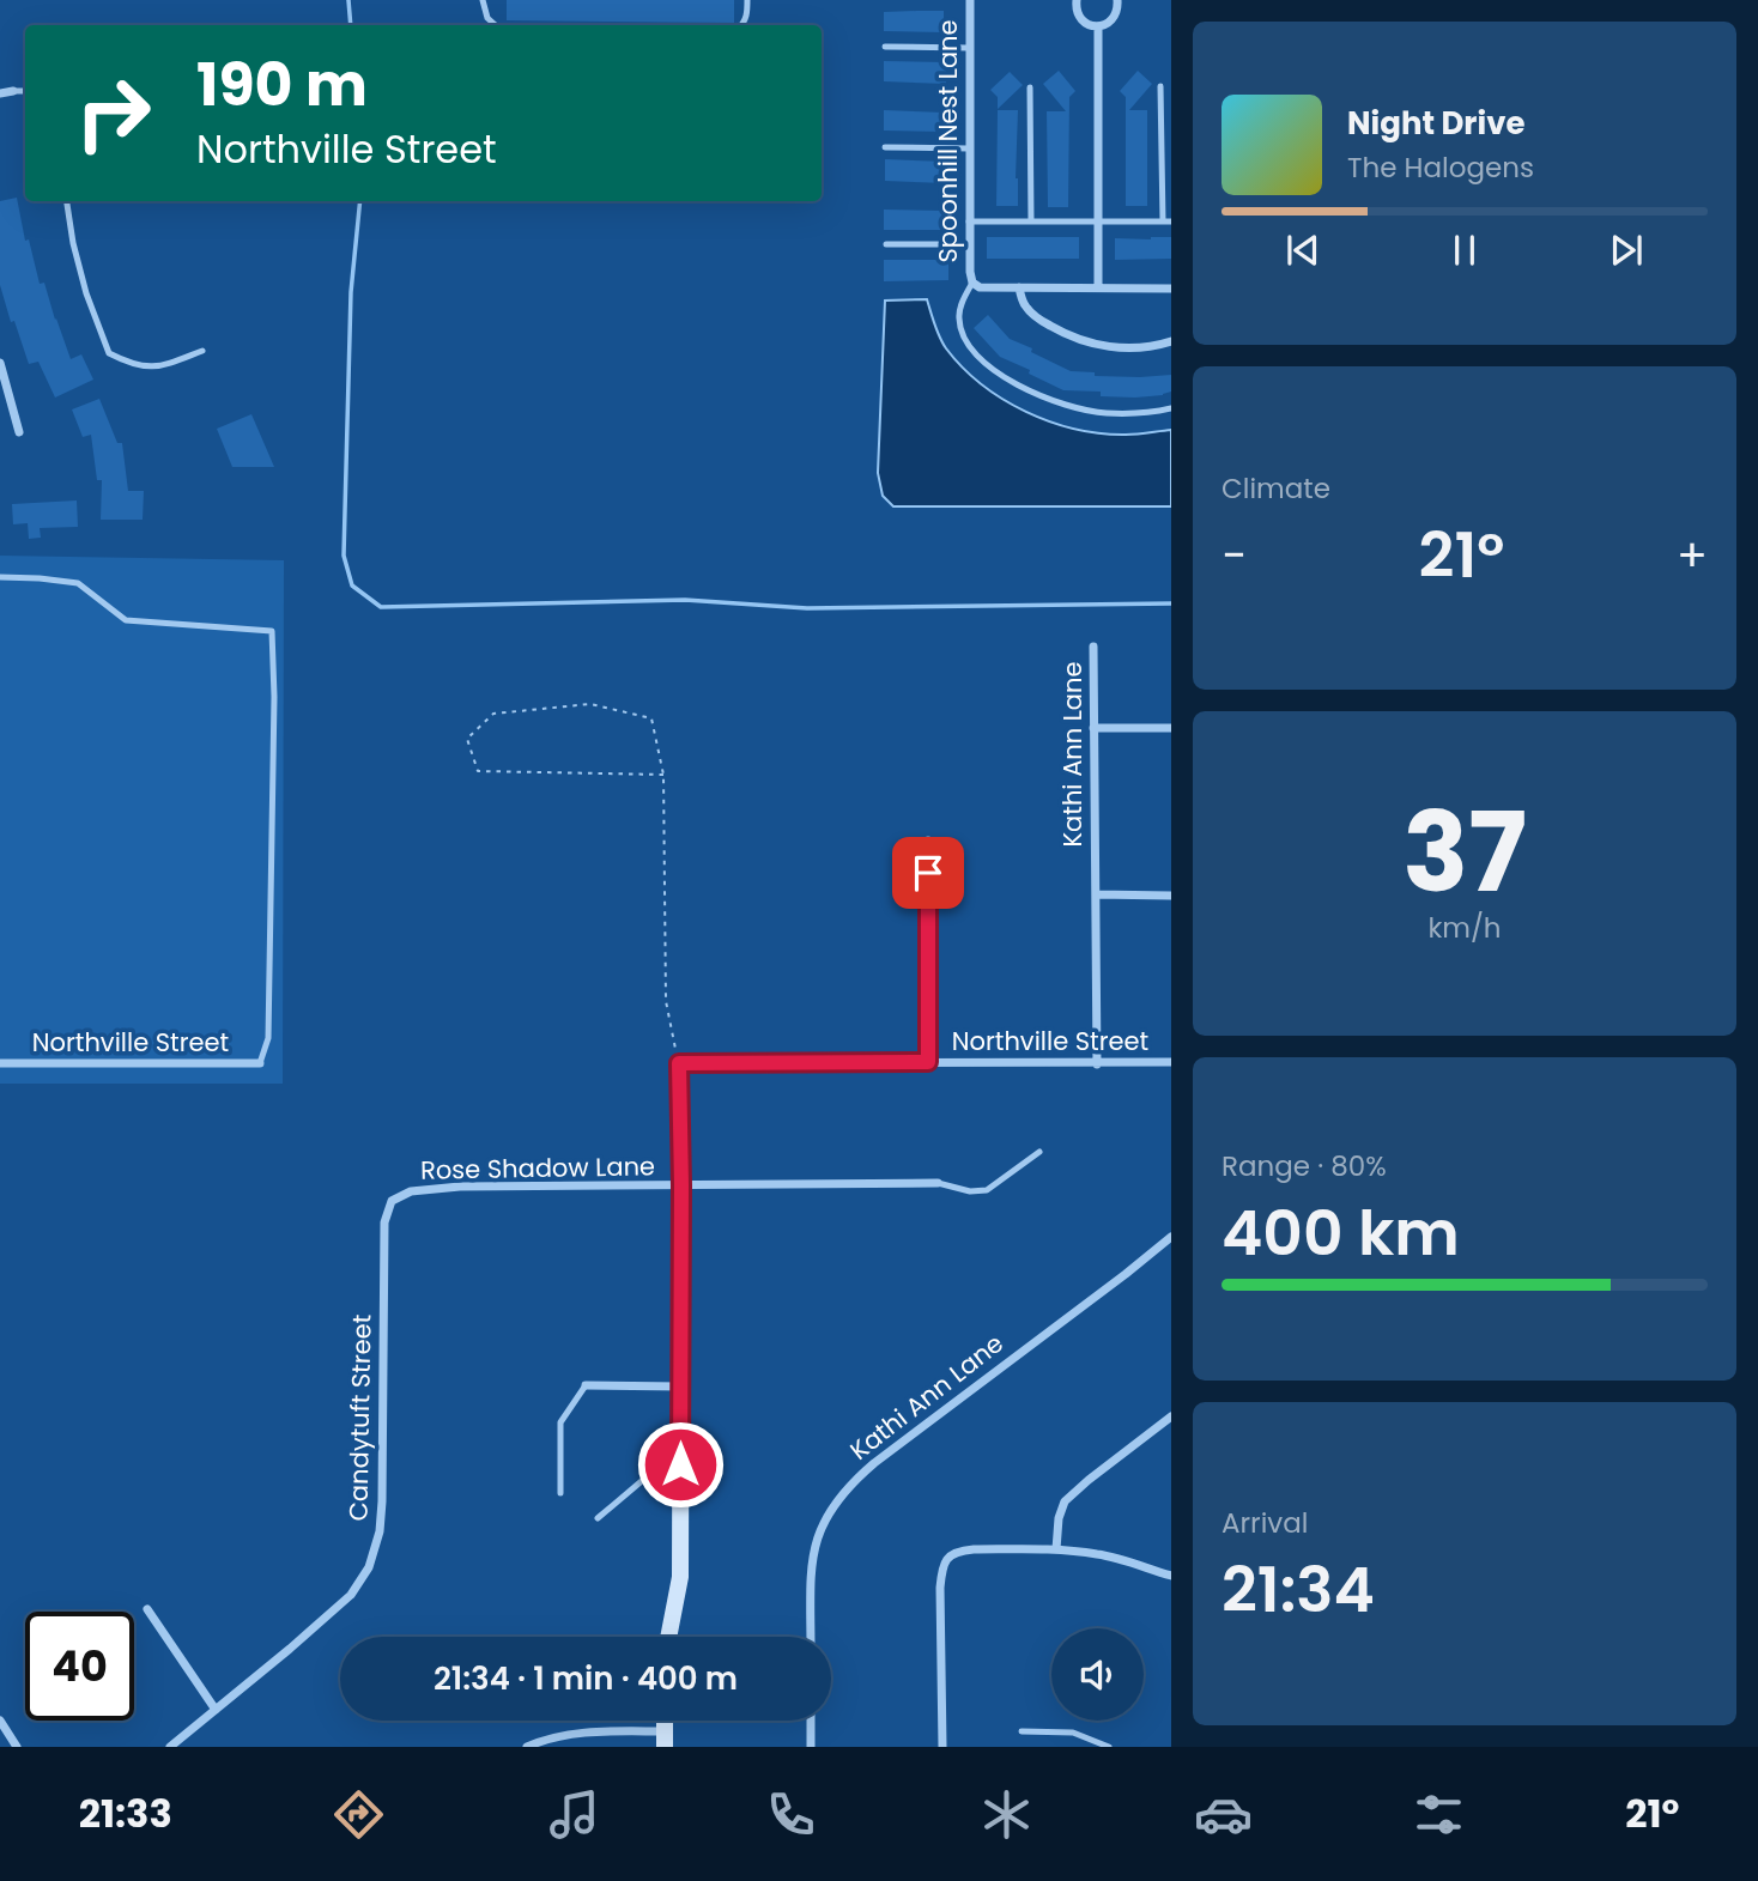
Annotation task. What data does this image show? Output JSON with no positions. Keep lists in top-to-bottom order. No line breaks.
{"streets":{"street":["Spoonhill Nest Lane","Kathi Ann Lane","Northville Street","Rose Shadow Lane","Candytuft Street"]},"crossings":[["Kathi Ann Lane","Northville Street"],["Rose Shadow Lane","Candytuft Street"]],"page":{"turn":["190 m","Northville Street"],"song":["Night Drive","The Halogens"],"tile":["Climate",["37","km/h"],["Range · 80%","400 km"],["Arrival","21:34"]],"heat":["−","21°","+"],"limit":"40","trip":"21:34 · 1 min · 400 m","tabs":["21:33","21°"]}}
